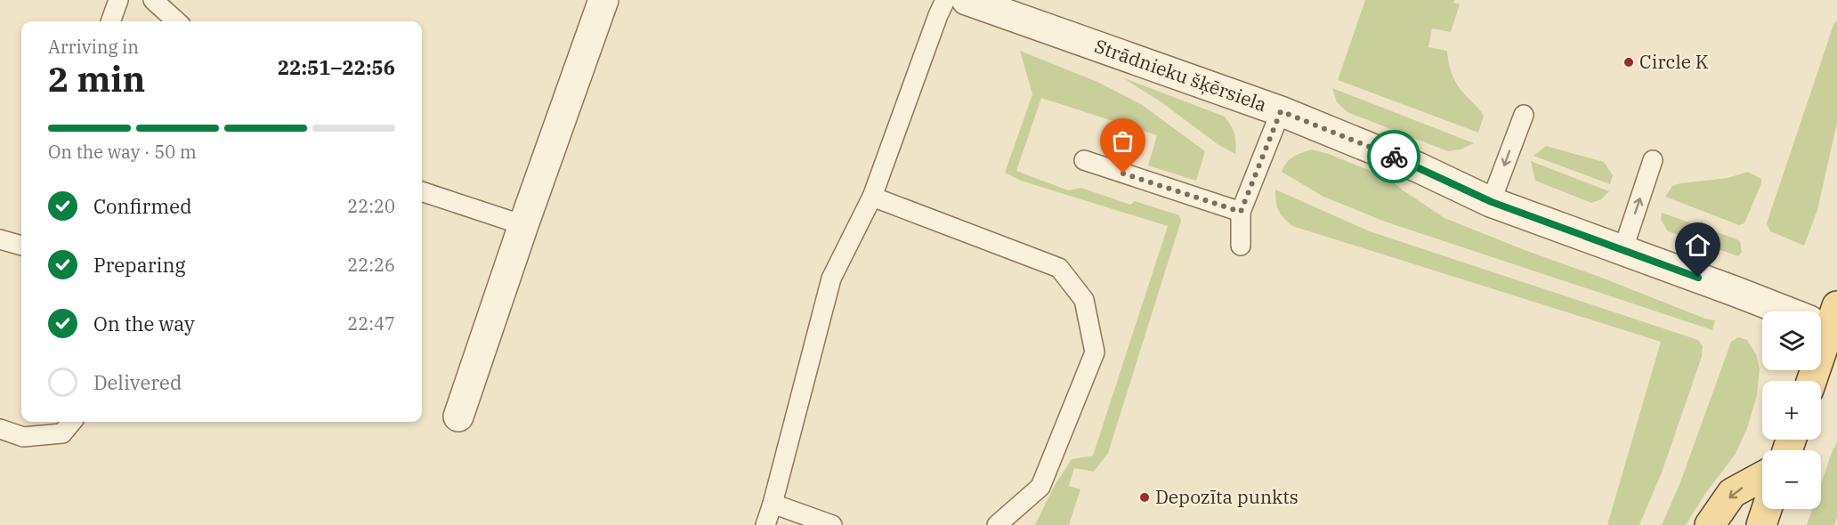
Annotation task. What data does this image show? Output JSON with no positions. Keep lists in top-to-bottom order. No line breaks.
{"streets":{"street":["Strādnieku šķērsiela"]},"places":["Circle K","Depozīta punkts"],"page":{"heading":["2 min","Arriving in","22:51–22:56"],"bar":"On the way · 50 m","list":[["Confirmed","22:20"],["Preparing","22:26"],["On the way","22:47"],"Delivered"],"map_buttons":["+","−"]}}
